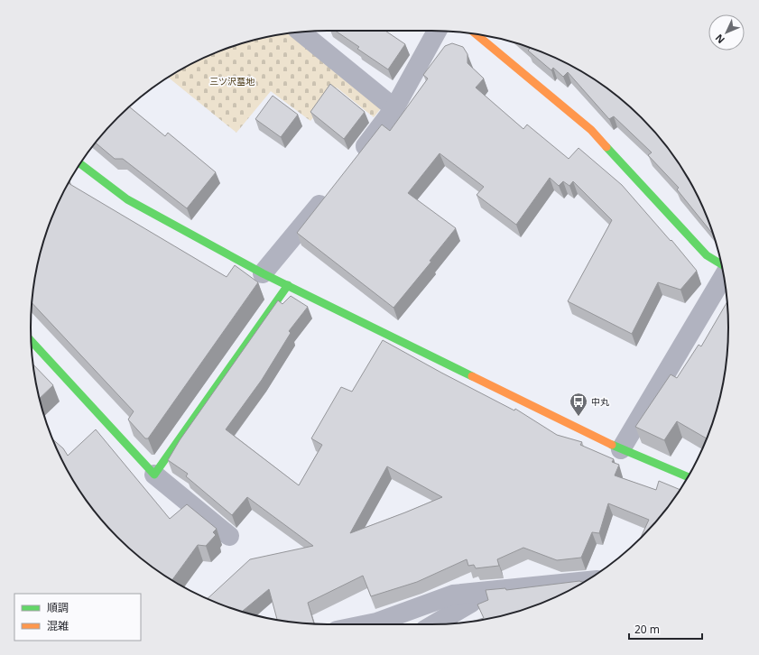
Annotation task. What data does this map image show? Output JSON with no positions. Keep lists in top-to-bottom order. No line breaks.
{"parks":["三ツ沢墓地"],"places":{"bus stop":["中丸"]},"legend":["順調","混雑"],"scale_bar":"20 m","north":"bottom left"}
